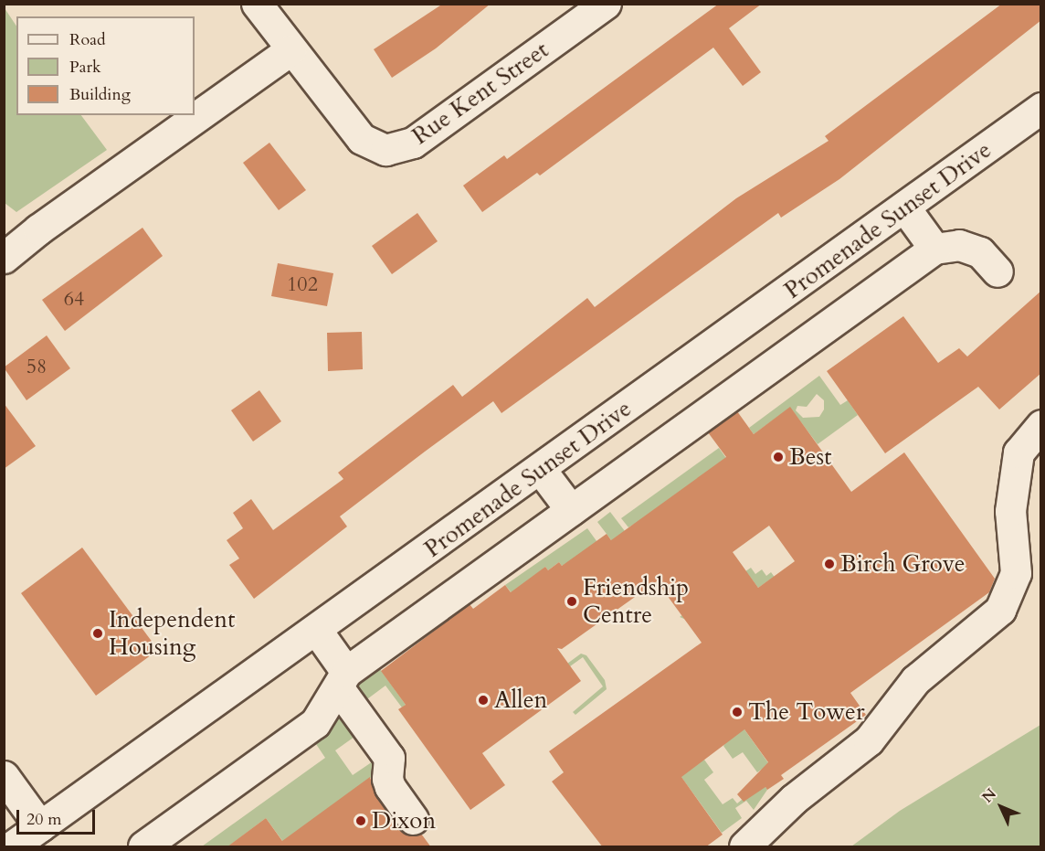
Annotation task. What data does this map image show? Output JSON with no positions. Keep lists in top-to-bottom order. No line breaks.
{"streets":{"street":["Rue Kent Street","Promenade Sunset Drive"]},"places":["Best","Birch Grove","Friendship Centre","Independent Housing","Allen","The Tower","Dixon"],"house_numbers":["102","64","58"],"legend":["Road","Park","Building"],"scale_bar":"20 m","north":"top left"}
